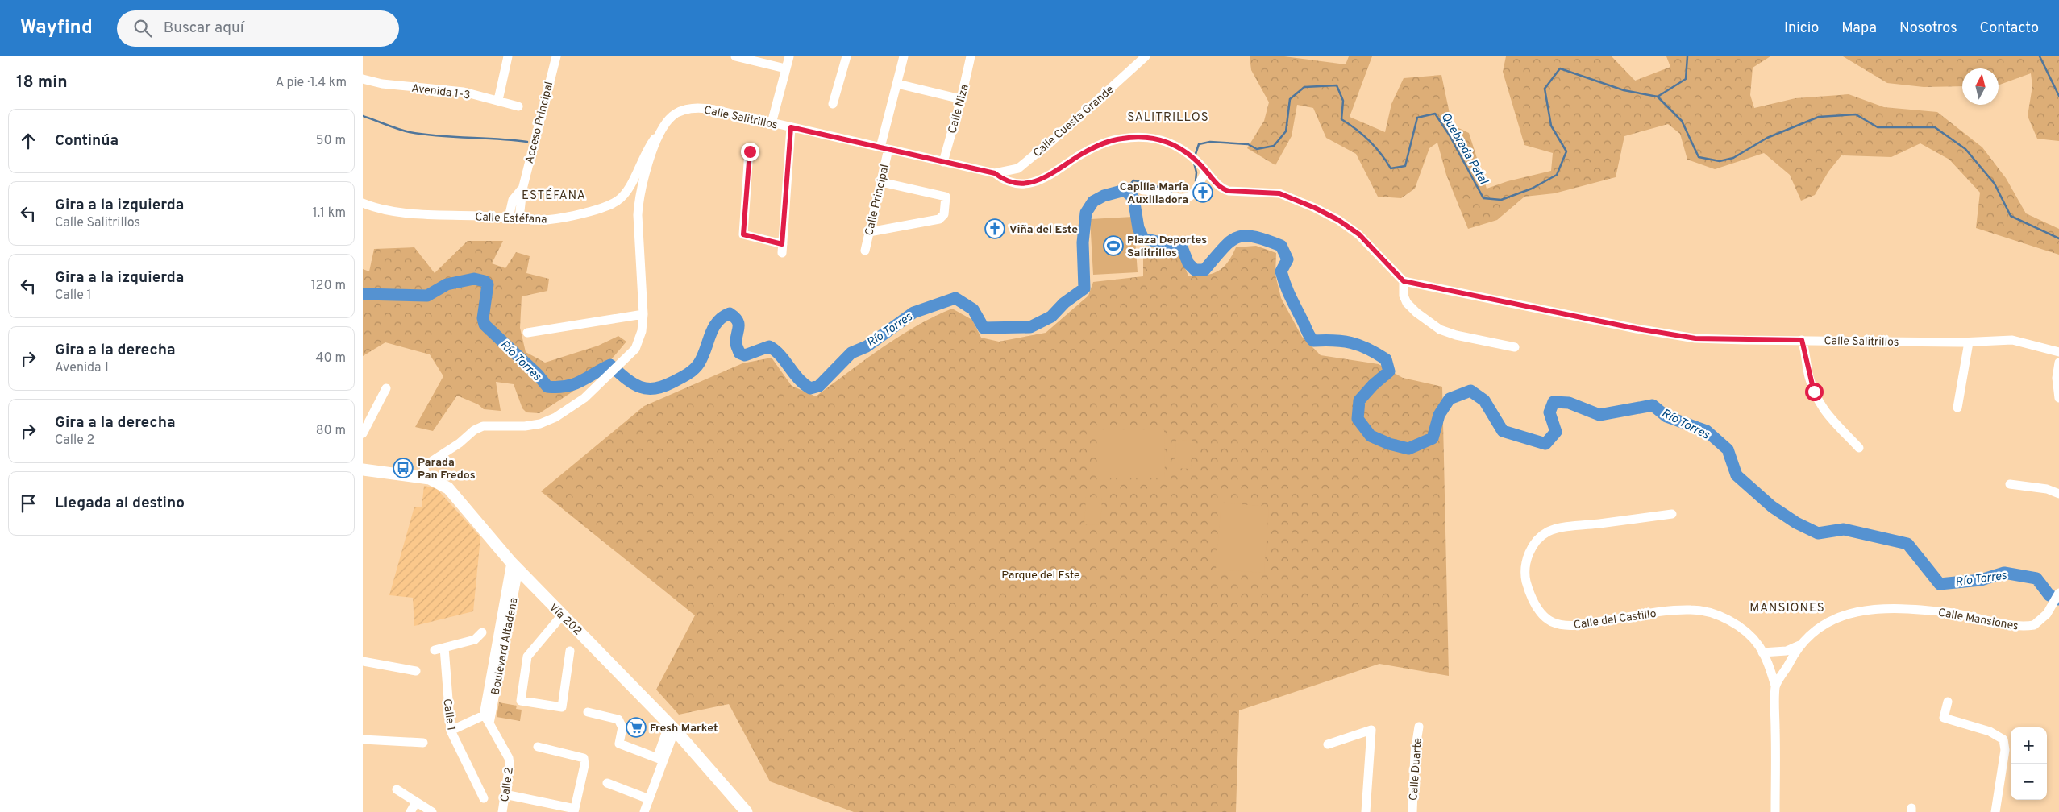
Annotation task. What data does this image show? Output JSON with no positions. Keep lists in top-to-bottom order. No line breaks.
{"streets":{"main road":["Vía 202"],"street":["Avenida 1-3","Calle Niza","Calle Salitrillos","Calle Cuesta Grande","Acceso Principal","Calle Principal","Calle Estéfana","Calle del Castillo","Calle Mansiones","Boulevard Altadena","Calle 1","Calle Duarte","Calle 2"]},"crossings":[["Calle Niza","Calle Salitrillos"],["Calle Salitrillos","Calle Cuesta Grande"],["Calle Salitrillos","Calle Principal"],["Calle Salitrillos","Calle Estéfana"],["Calle Salitrillos","Vía 202"],["Vía 202","Boulevard Altadena"],["Calle del Castillo","Calle Mansiones"],["Boulevard Altadena","Calle 2"]],"districts":["SALITRILLOS","ESTÉFANA","MANSIONES"],"water":["Quebrada Patal","Río Torres"],"parks":["Parque del Este"],"places":{"church":["Capilla María Auxiliadora","Viña del Este"],"sports":["Plaza Deportes Salitrillos"],"bus stop":["Parada Pan Fredos"],"supermarket":["Fresh Market"]},"north":"top","page":{"header":"Wayfind","search":"Buscar aquí","nav":["Inicio","Mapa","Nosotros","Contacto"],"heading":["18 min","A pie · 1.4 km"],"list":[["Continúa","50 m"],["Gira a la izquierda","Calle Salitrillos","1.1 km"],["Gira a la izquierda","Calle 1","120 m"],["Gira a la derecha","Avenida 1","40 m"],["Gira a la derecha","Calle 2","80 m"],"Llegada al destino"],"map_buttons":["+","−"]}}
